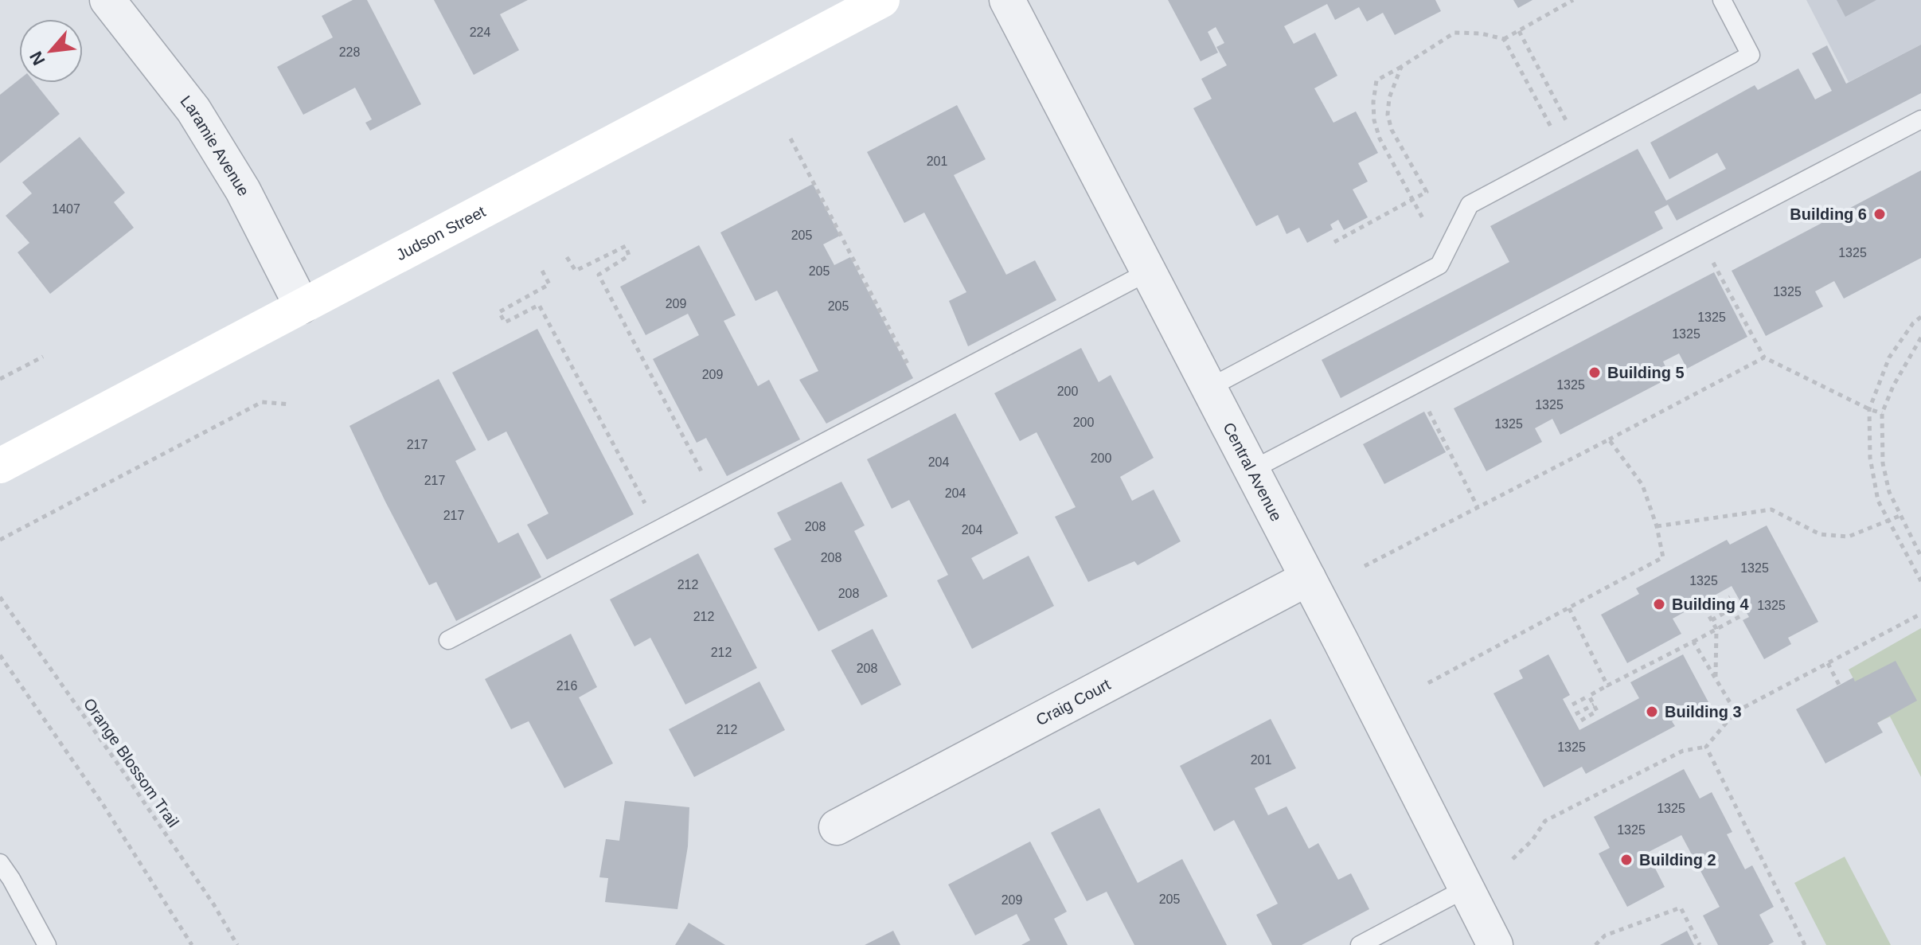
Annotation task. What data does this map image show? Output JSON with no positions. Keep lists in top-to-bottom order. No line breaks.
{"streets":{"main road":["Judson Street"],"street":["Laramie Avenue","Central Avenue","Craig Court"],"path":["Orange Blossom Trail"]},"crossings":[["Laramie Avenue","Judson Street"],["Central Avenue","Craig Court"]],"places":["Building 6","Building 5","Building 4","Building 3","Building 2"],"house_numbers":["224","228","201","1407","205","1325","205","1325","209","205","1325","1325","209","1325","200","1325","200","1325","217","200","204","217","204","217","208","204","208","1325","1325","212","208","1325","212","212","208","216","212","1325","201","1325","1325","205","209"],"north":"bottom left"}
